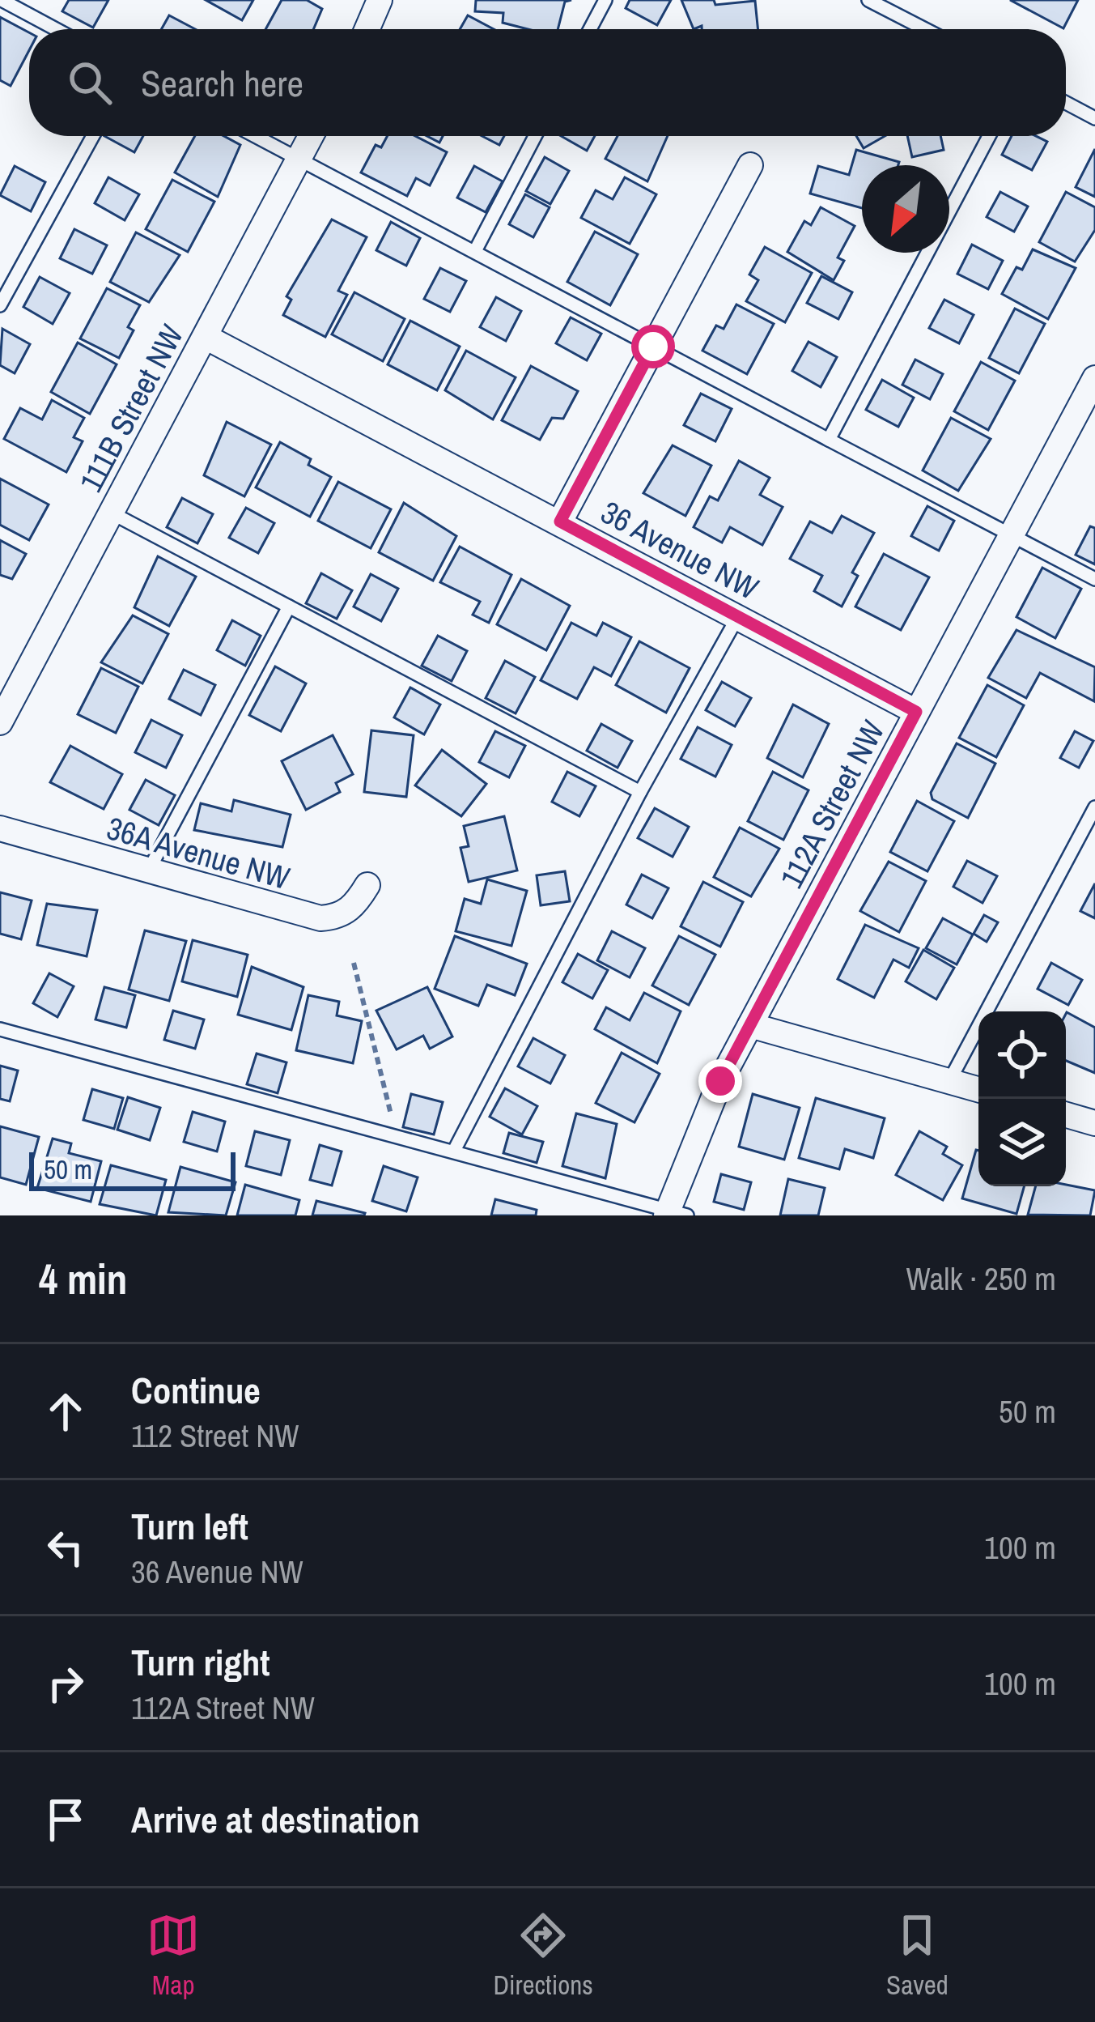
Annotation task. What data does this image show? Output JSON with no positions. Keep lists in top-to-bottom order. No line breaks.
{"streets":{"street":["111B Street NW","36 Avenue NW","112A Street NW","36A Avenue NW"]},"crossings":[["111B Street NW","36 Avenue NW"],["36 Avenue NW","112A Street NW"]],"scale_bar":"50 m","north":"bottom left","page":{"search":"Search here","scale":"50 m","heading":["4 min","Walk · 250 m"],"list":[["Continue","112 Street NW","50 m"],["Turn left","36 Avenue NW","100 m"],["Turn right","112A Street NW","100 m"],"Arrive at destination"],"nav":["Map","Directions","Saved"]}}
